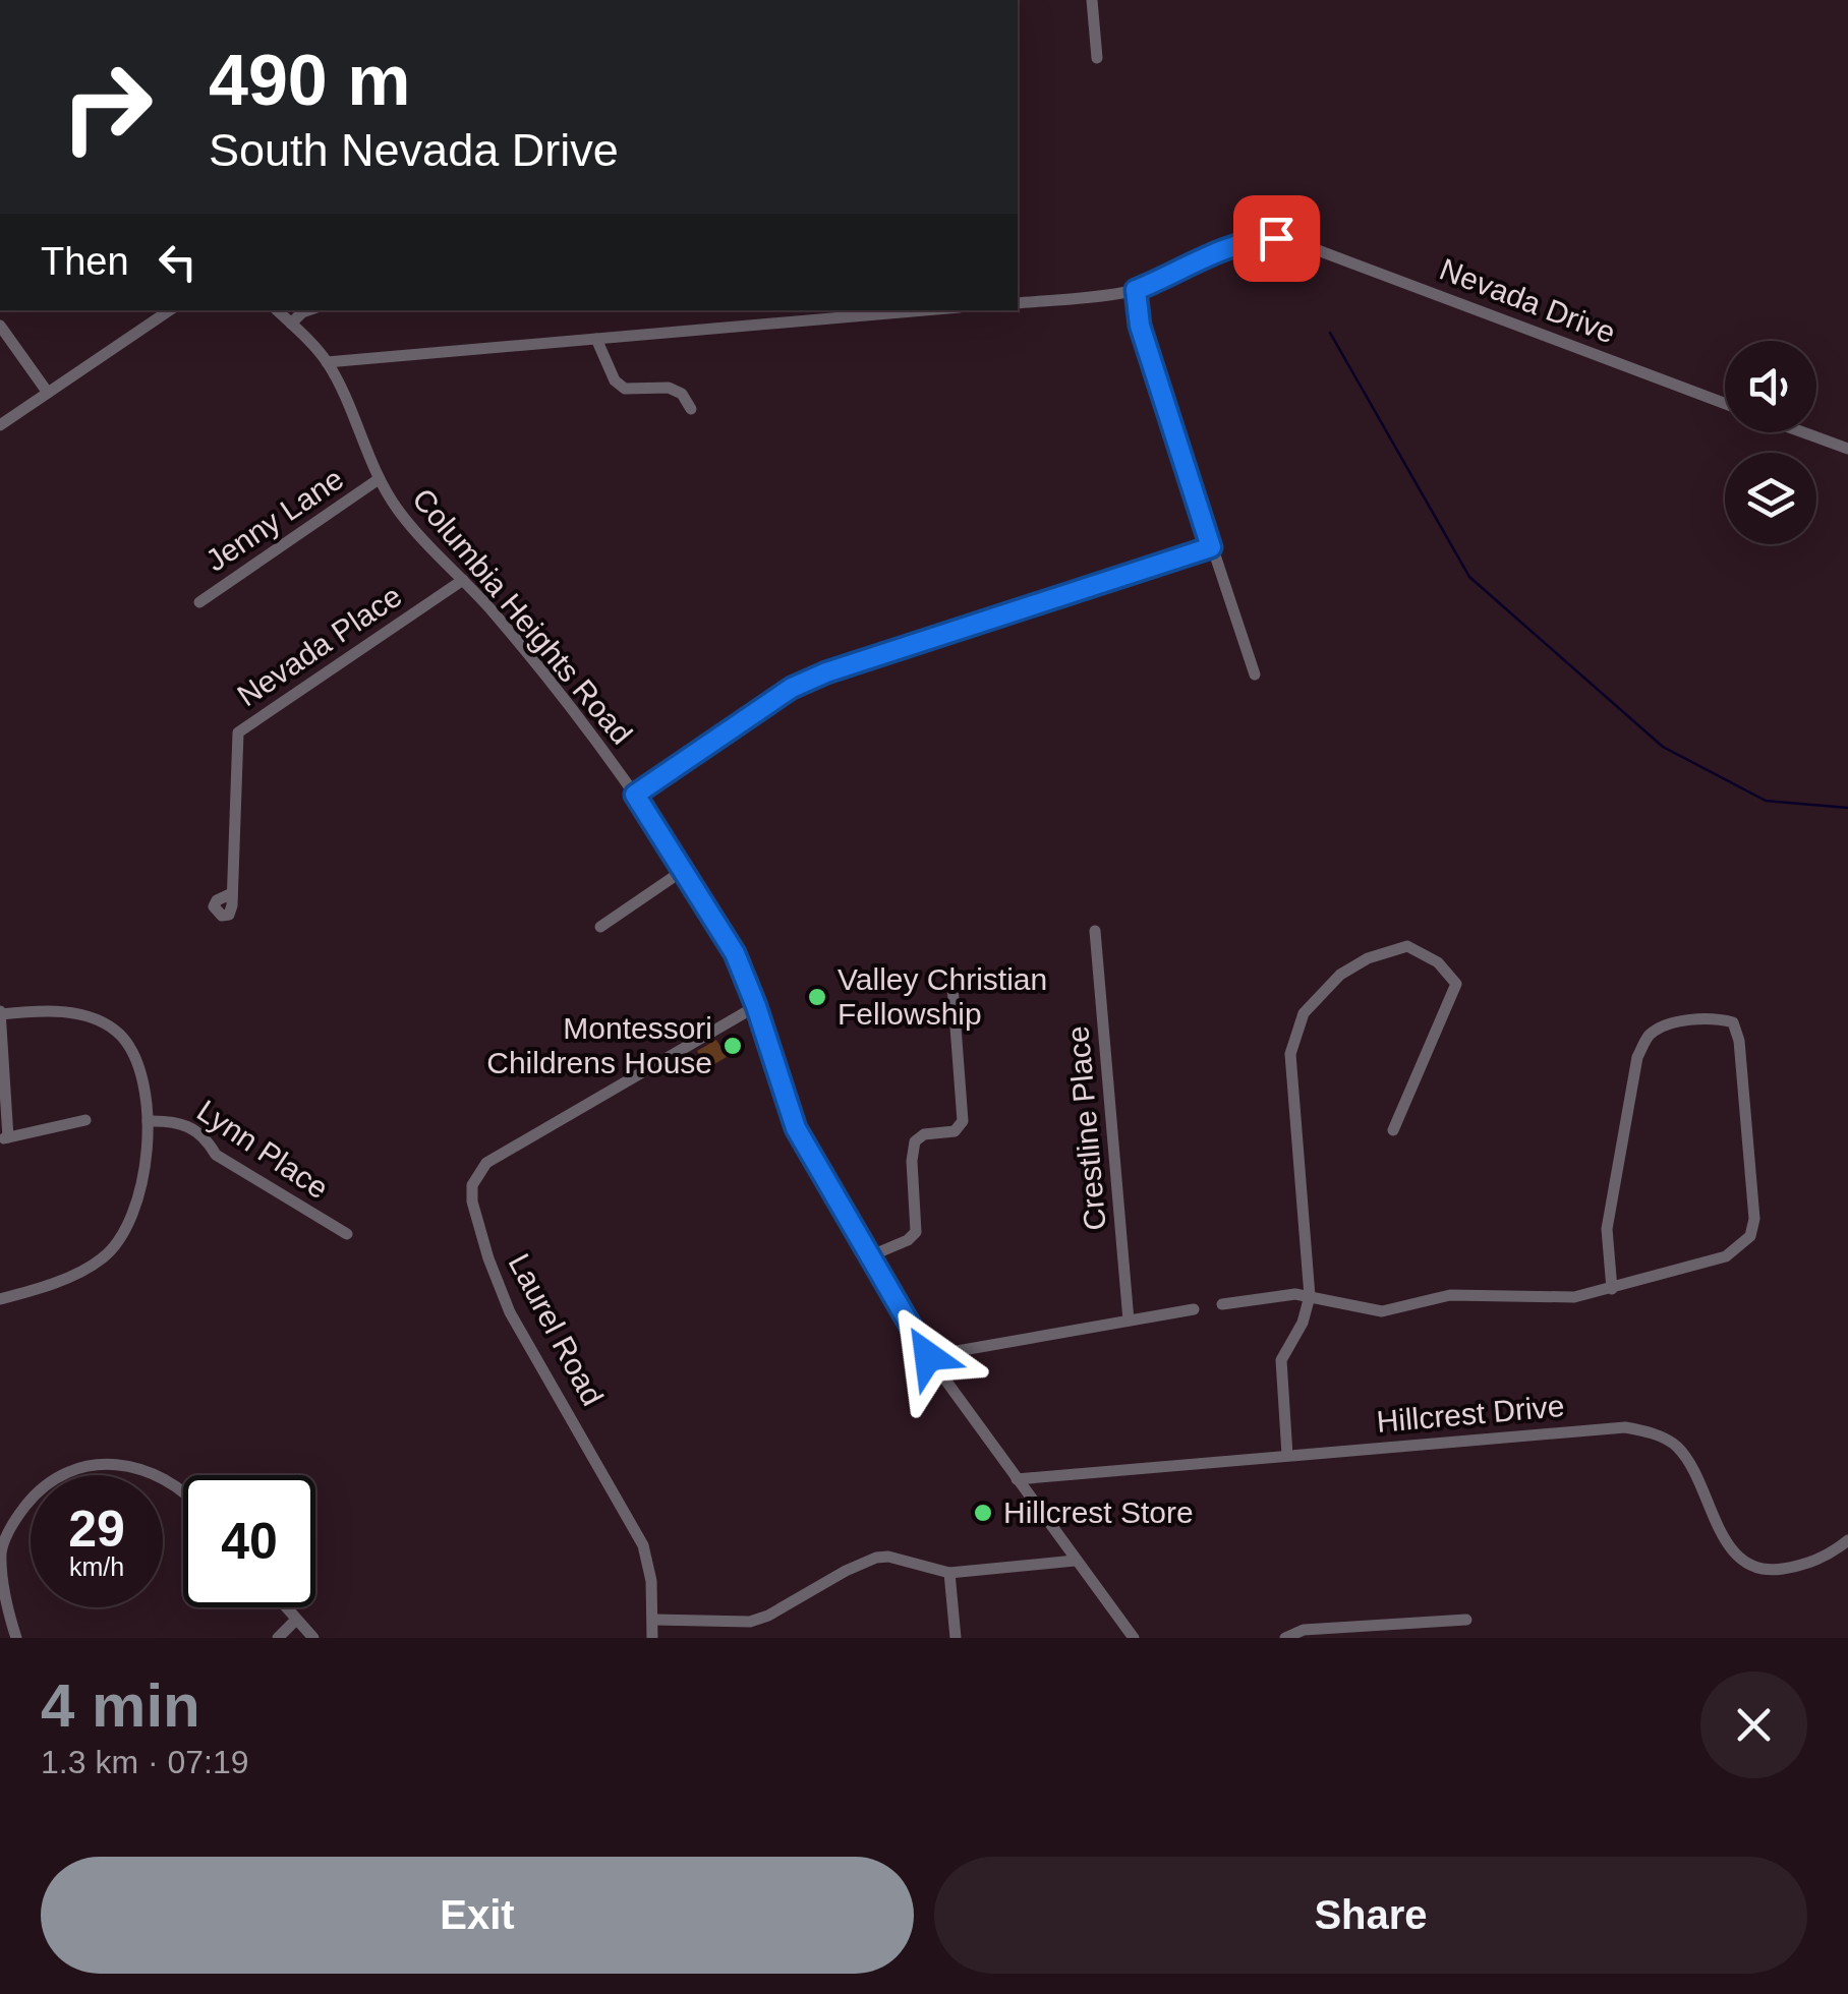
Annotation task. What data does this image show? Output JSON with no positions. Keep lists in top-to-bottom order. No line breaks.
{"streets":{"street":["Nevada Drive","Jenny Lane","Columbia Heights Road","Nevada Place","Crestline Place","Lynn Place","Laurel Road","Hillcrest Drive"]},"crossings":[["Jenny Lane","Columbia Heights Road"],["Columbia Heights Road","Nevada Place"],["Columbia Heights Road","Laurel Road"],["Columbia Heights Road","Hillcrest Drive"]],"places":["Valley Christian Fellowship","Montessori Childrens House","Hillcrest Store"],"page":{"turn":["490 m","South Nevada Drive"],"then":"Then","speed":"29 km/h","limit":"40","heading":["4 min","1.3 km · 07:19"],"buttons":["Exit","Share"]}}
